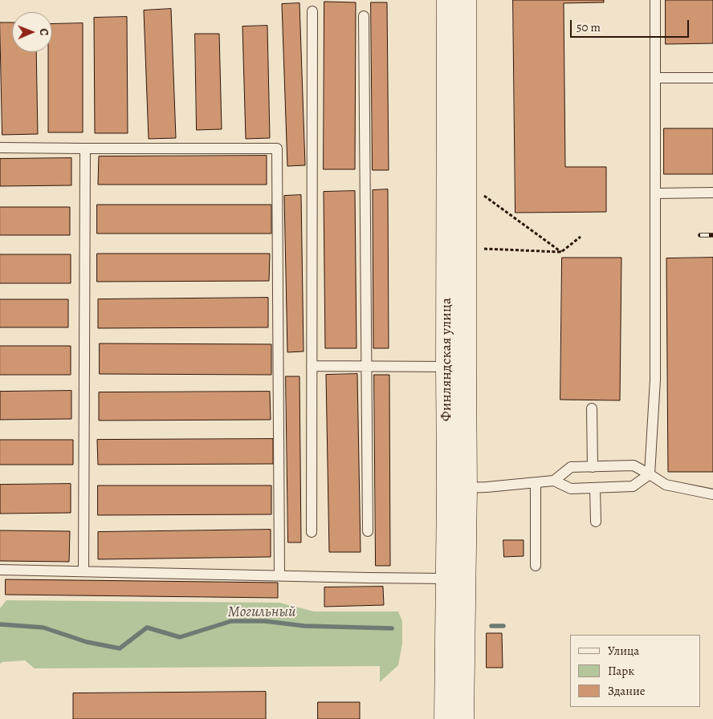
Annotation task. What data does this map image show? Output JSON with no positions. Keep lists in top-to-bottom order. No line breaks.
{"streets":{"street":["Финляндская улица"]},"water":["Могильный"],"legend":["Улица","Парк","Здание"],"scale_bar":"50 m","north":"right"}
